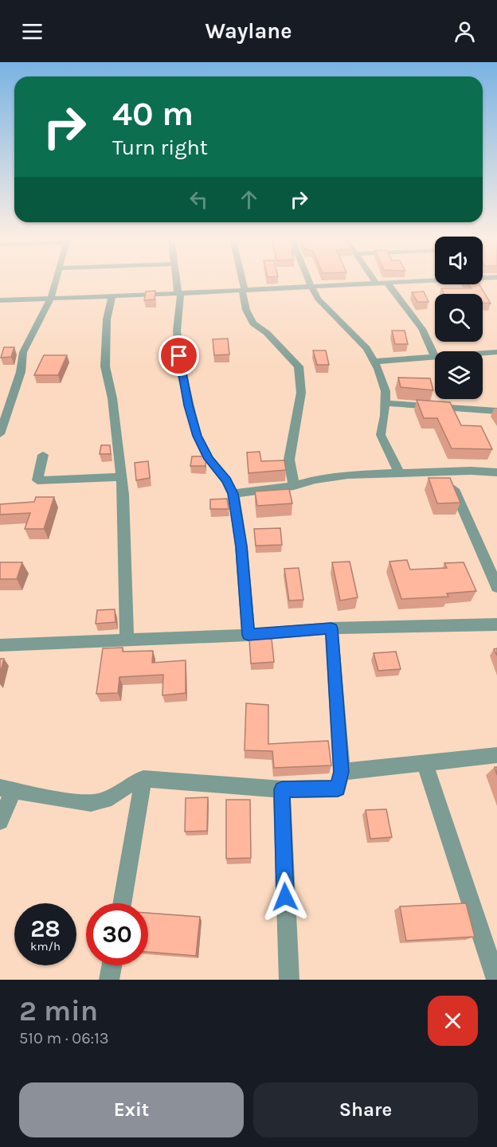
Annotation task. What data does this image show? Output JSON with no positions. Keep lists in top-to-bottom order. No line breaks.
{"page":{"header":"Waylane","turn":["40 m","Turn right"],"speed":"28 km/h","limit":"30","heading":["2 min","510 m · 06:13"],"buttons":["Exit","Share"]}}
